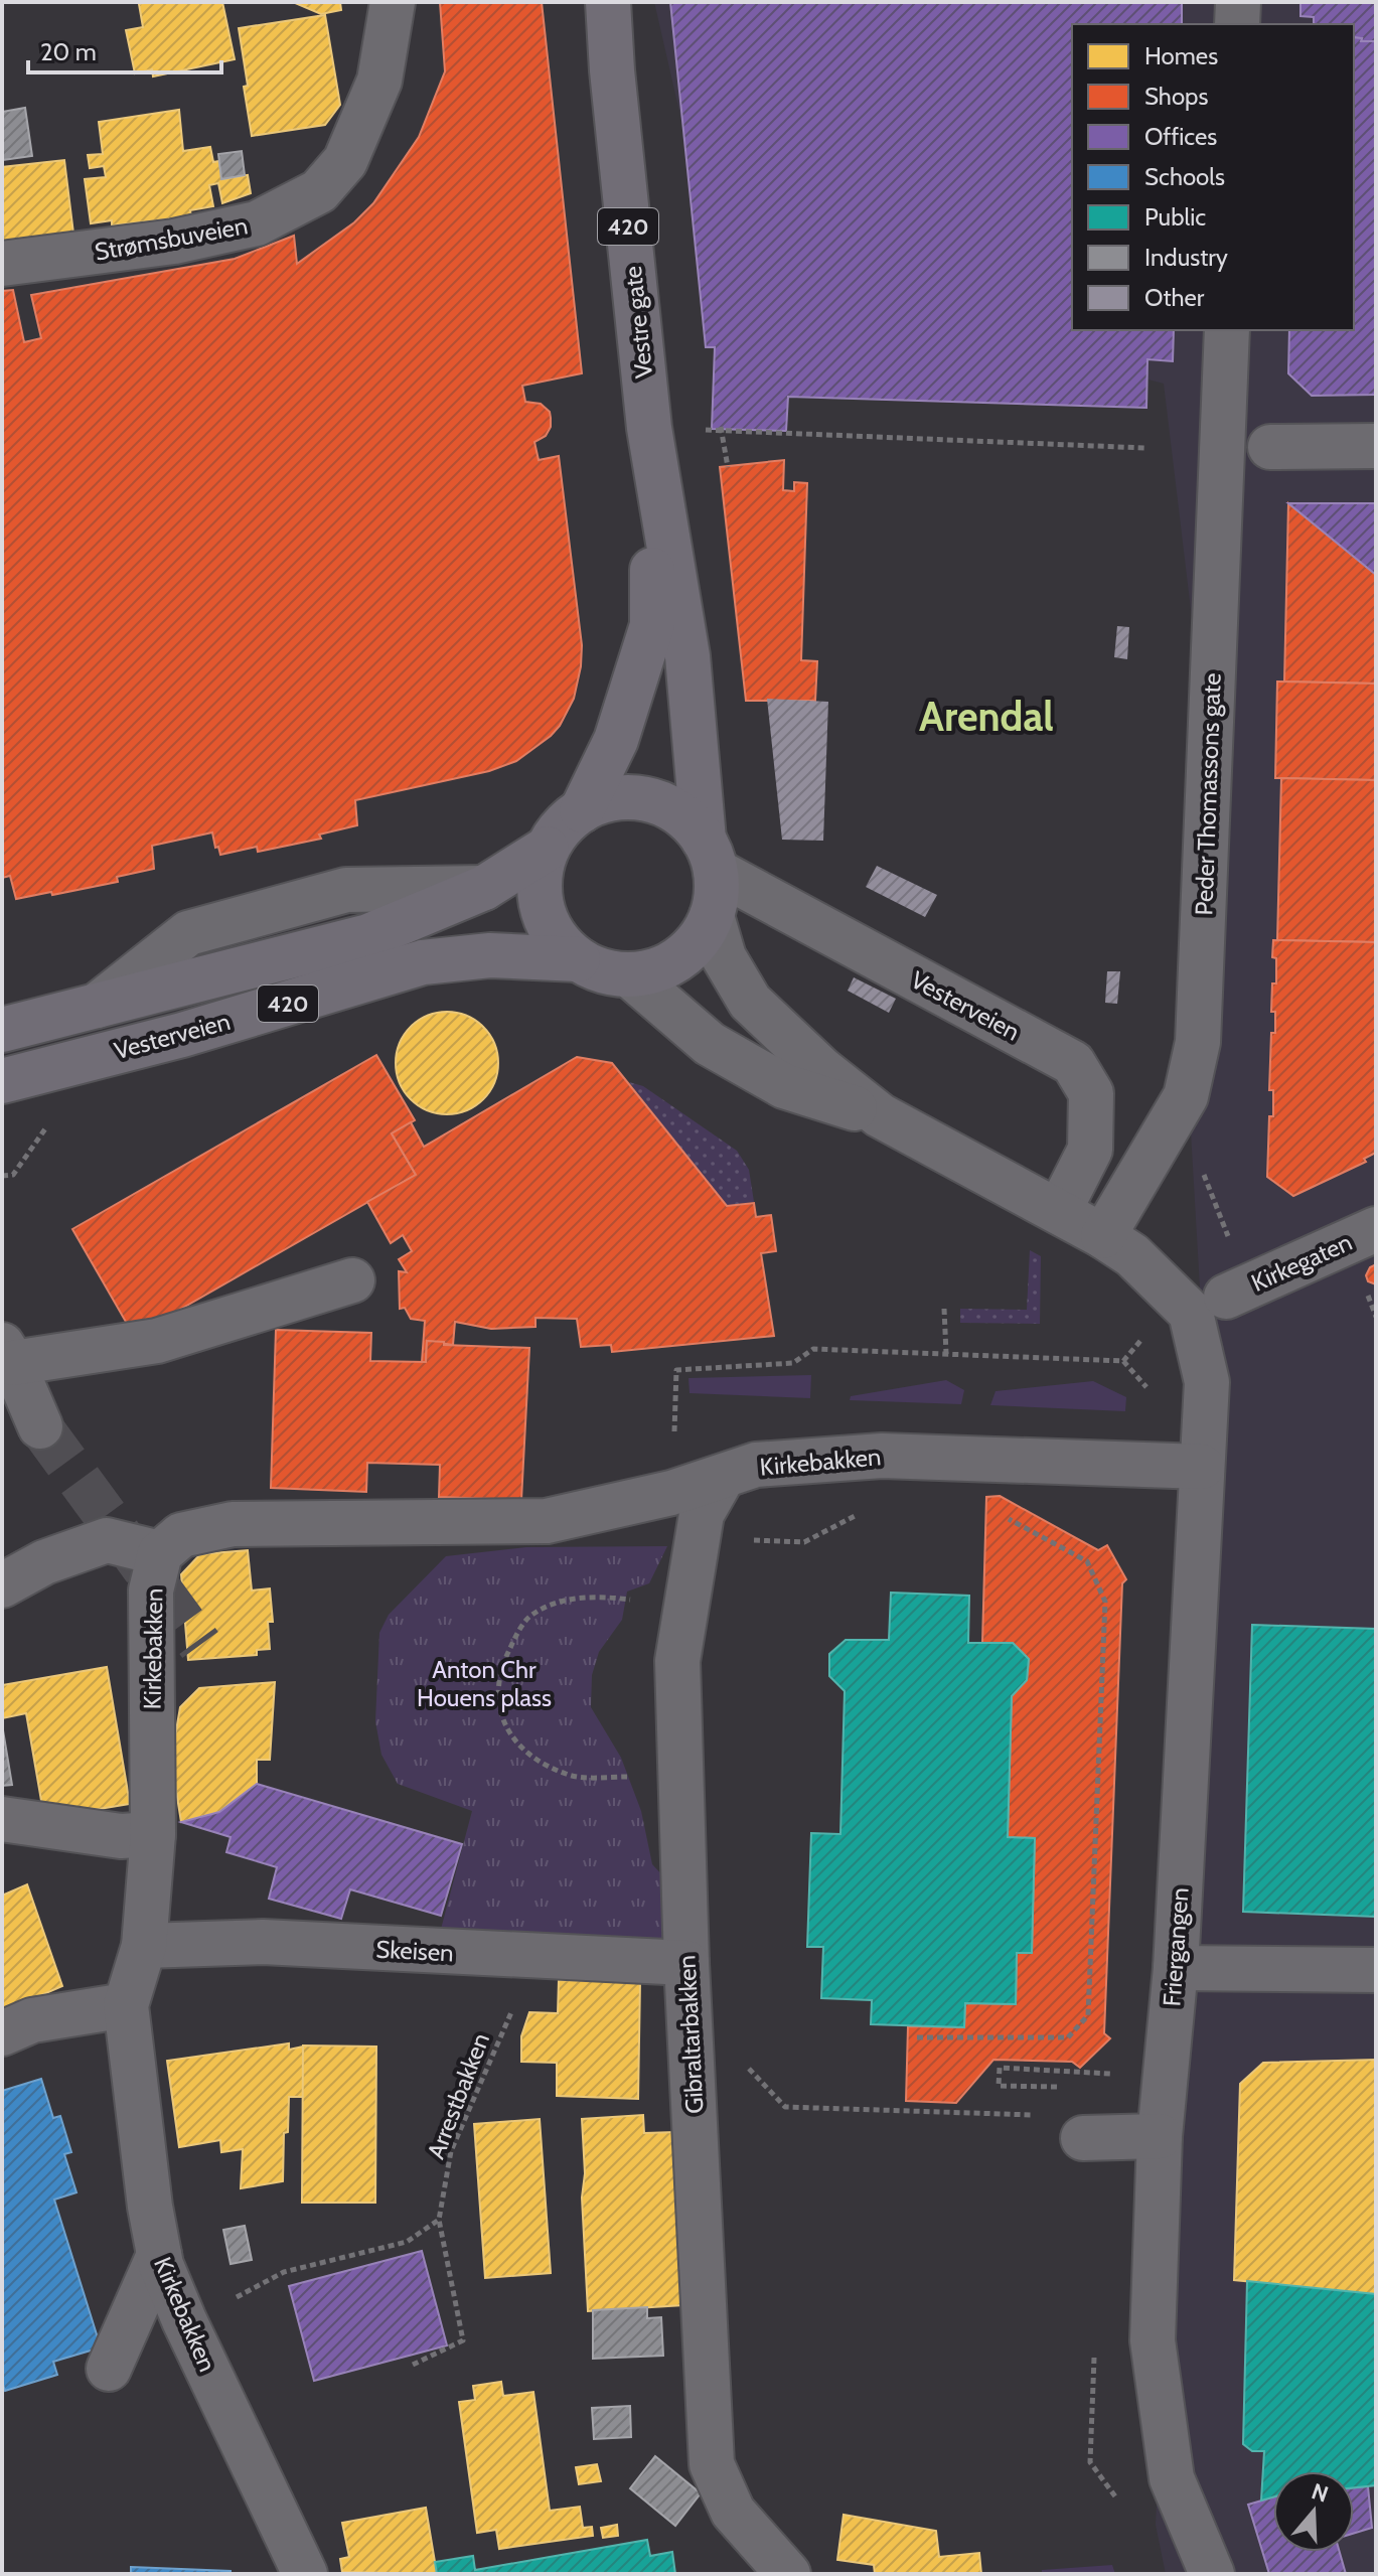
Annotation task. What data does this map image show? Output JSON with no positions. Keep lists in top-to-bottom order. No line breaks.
{"streets":{"main road":["420","Vestre gate","Vesterveien"],"street":["Strømsbuveien","Peder Thomassons gate","Kirkegaten","Kirkebakken","Friergangen","Skeisen","Gibraltarbakken"],"path":["Arrestbakken"]},"crossings":[["420","Vestre gate"],["420","Vesterveien"],["Vestre gate","Vesterveien"],["Kirkegaten","Friergangen"],["Kirkebakken","Friergangen"],["Kirkebakken","Skeisen"],["Kirkebakken","Gibraltarbakken"],["Skeisen","Gibraltarbakken"],["Skeisen","Arrestbakken"]],"districts":["Arendal"],"parks":["Anton Chr Houens plass"],"legend":["Homes","Shops","Offices","Schools","Public","Industry","Other"],"scale_bar":"20 m","north":"top"}
